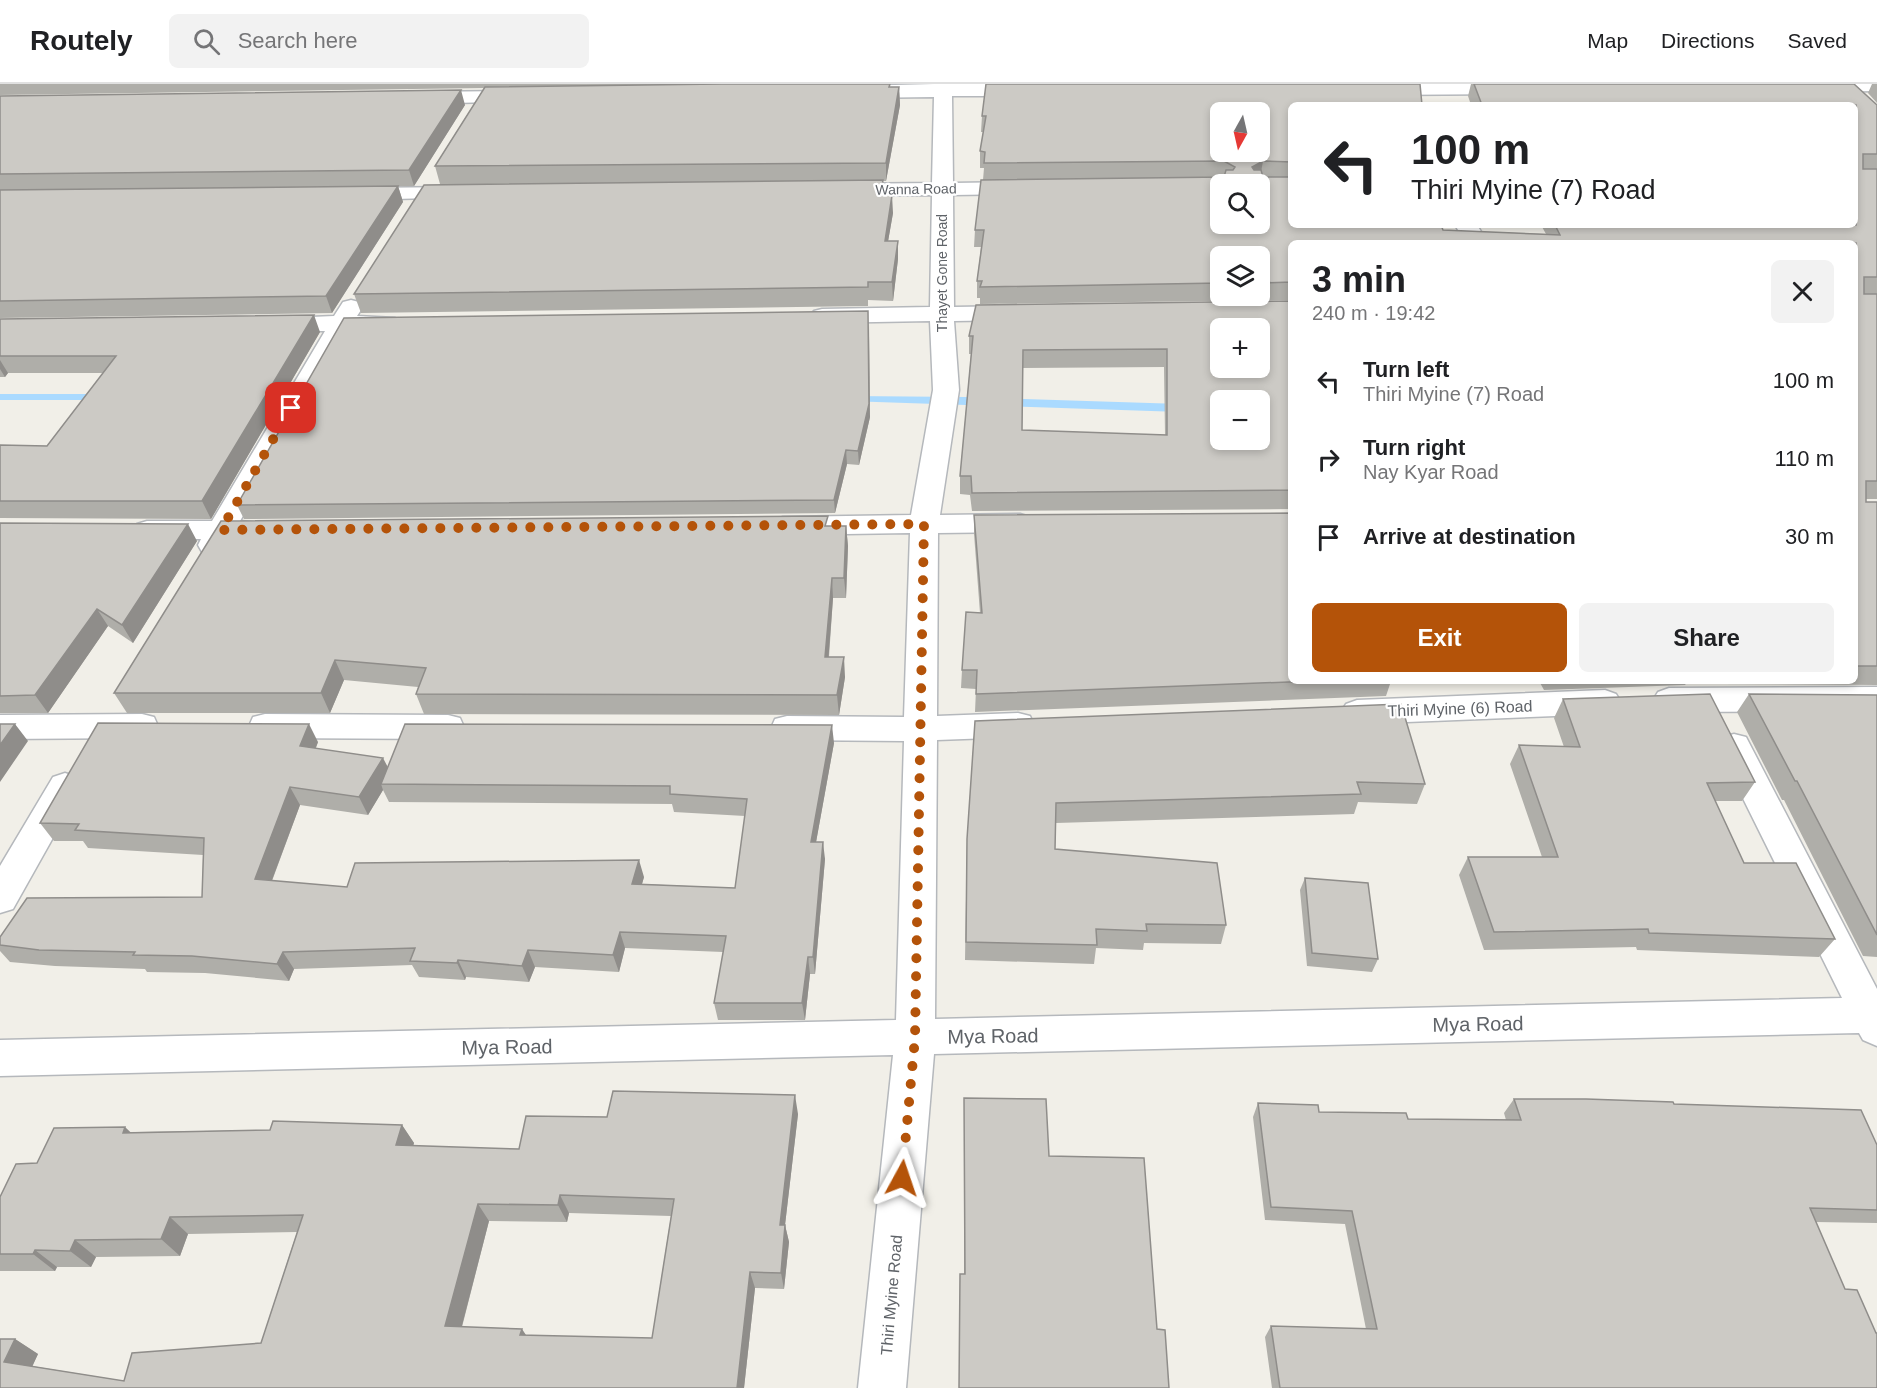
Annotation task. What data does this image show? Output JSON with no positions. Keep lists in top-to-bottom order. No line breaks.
{"streets":{"street":["Wanna Road","Thayet Gone Road","Thiri Myine (6) Road","Mya Road","Thiri Myine Road"]},"crossings":[["Wanna Road","Thayet Gone Road"],["Thayet Gone Road","Thiri Myine Road"],["Mya Road","Thiri Myine Road"]],"north":"bottom","page":{"header":"Routely","search":"Search here","nav":["Map","Directions","Saved"],"map_buttons":["+","−"],"turn":["100 m","Thiri Myine (7) Road"],"heading":["3 min","240 m · 19:42"],"list":[{"name":"Turn left","note":"Thiri Myine (7) Road","value":"100 m"},{"name":"Turn right","note":"Nay Kyar Road","value":"110 m"},{"name":"Arrive at destination","value":"30 m"}],"buttons":["Exit","Share"]}}
